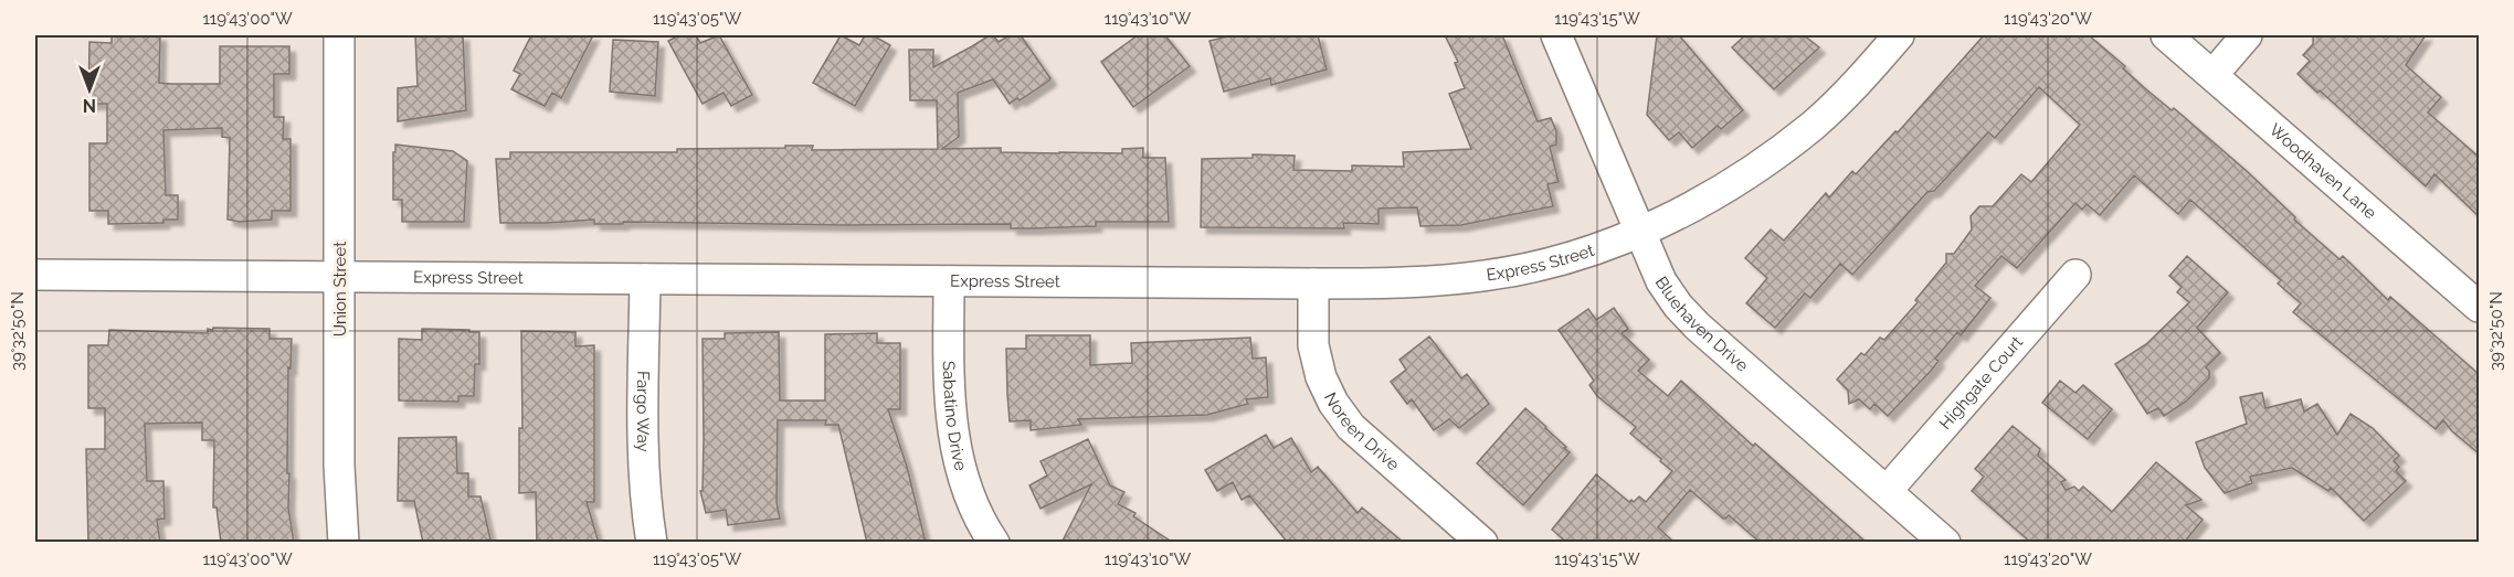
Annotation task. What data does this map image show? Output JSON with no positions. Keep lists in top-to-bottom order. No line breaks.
{"streets":{"street":["Woodhaven Lane","Express Street","Union Street","Bluehaven Drive","Highgate Court","Fargo Way","Sabatino Drive","Noreen Drive"]},"crossings":[["Express Street","Union Street"],["Express Street","Bluehaven Drive"],["Express Street","Fargo Way"],["Express Street","Sabatino Drive"],["Express Street","Noreen Drive"],["Bluehaven Drive","Highgate Court"]],"north":"bottom","coordinates":["119°43'00\"W","119°43'05\"W","119°43'10\"W","119°43'15\"W","119°43'20\"W","39°32'50\"N"]}
